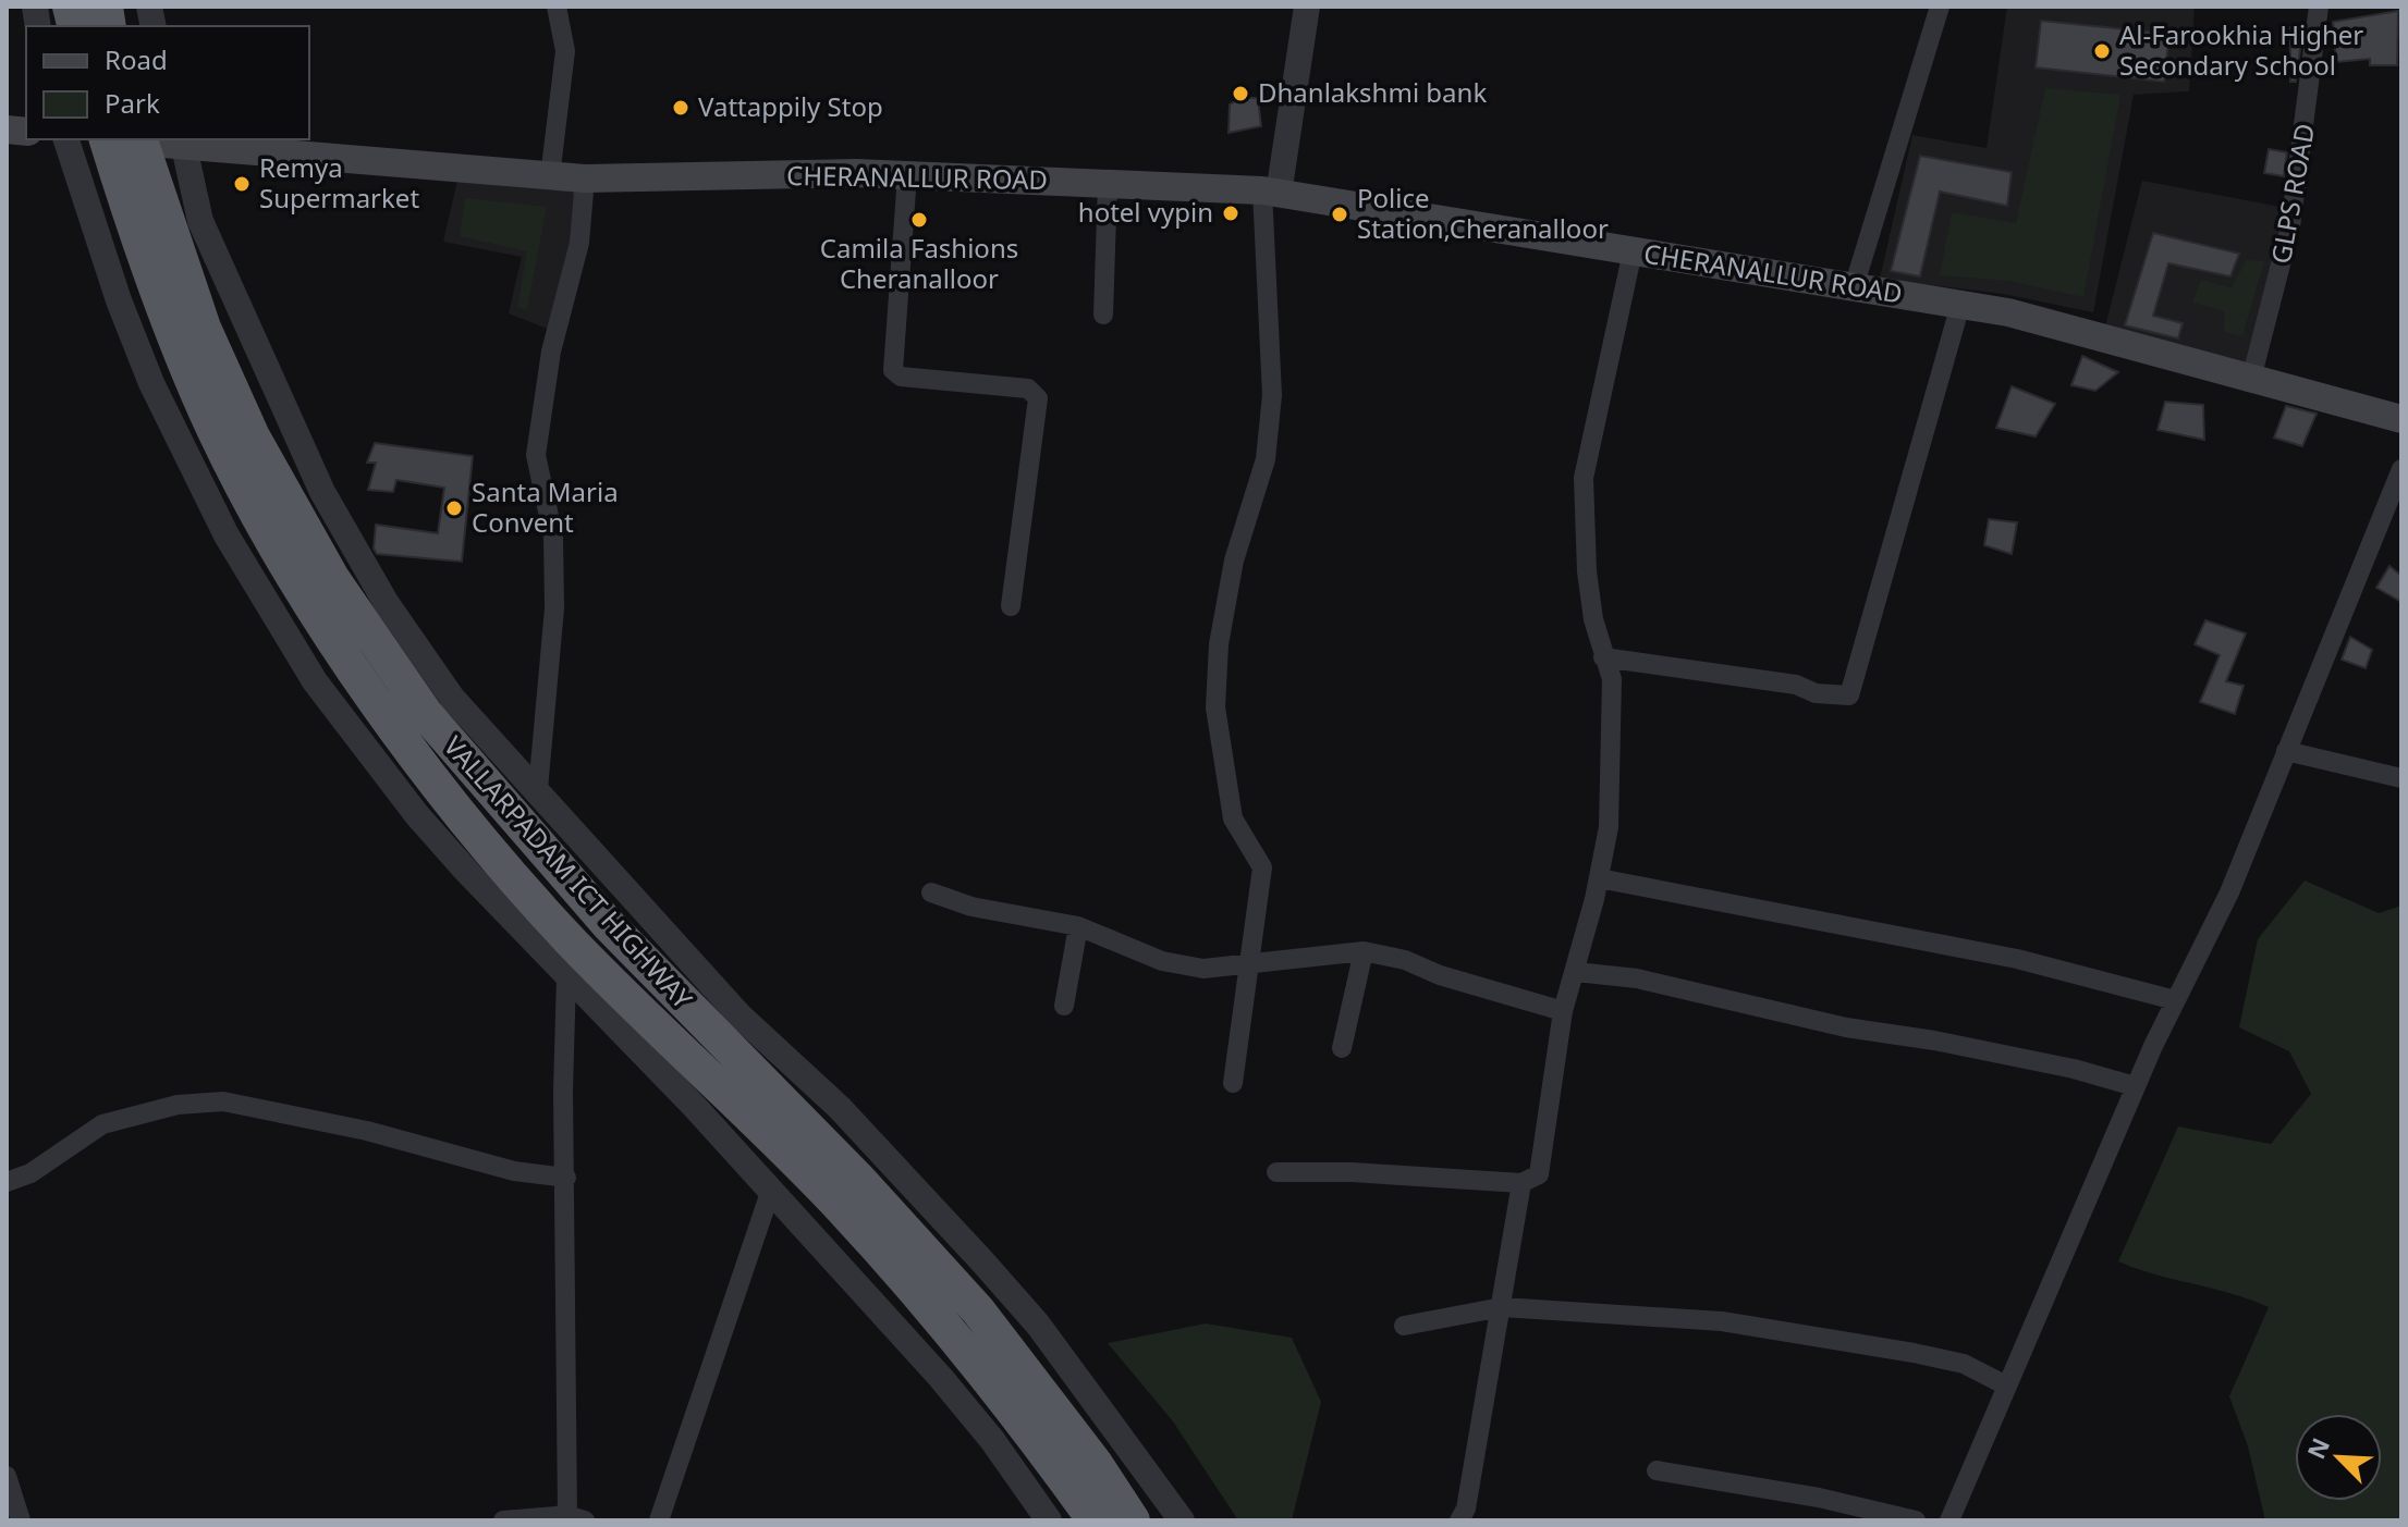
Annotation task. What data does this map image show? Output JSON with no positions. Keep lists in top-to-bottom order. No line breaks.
{"streets":{"highway":["VALLARPADAM ICT HIGHWAY"],"main road":["CHERANALLUR ROAD"],"street":["GLPS ROAD"]},"crossings":[["CHERANALLUR ROAD","GLPS ROAD"]],"places":["Al-Farookhia Higher Secondary School","Dhanlakshmi bank","Vattappily Stop","Remya Supermarket","hotel vypin","Police Station,Cheranalloor","Camila Fashions Cheranalloor","Santa Maria Convent"],"legend":["Road","Park"],"north":"top left"}
